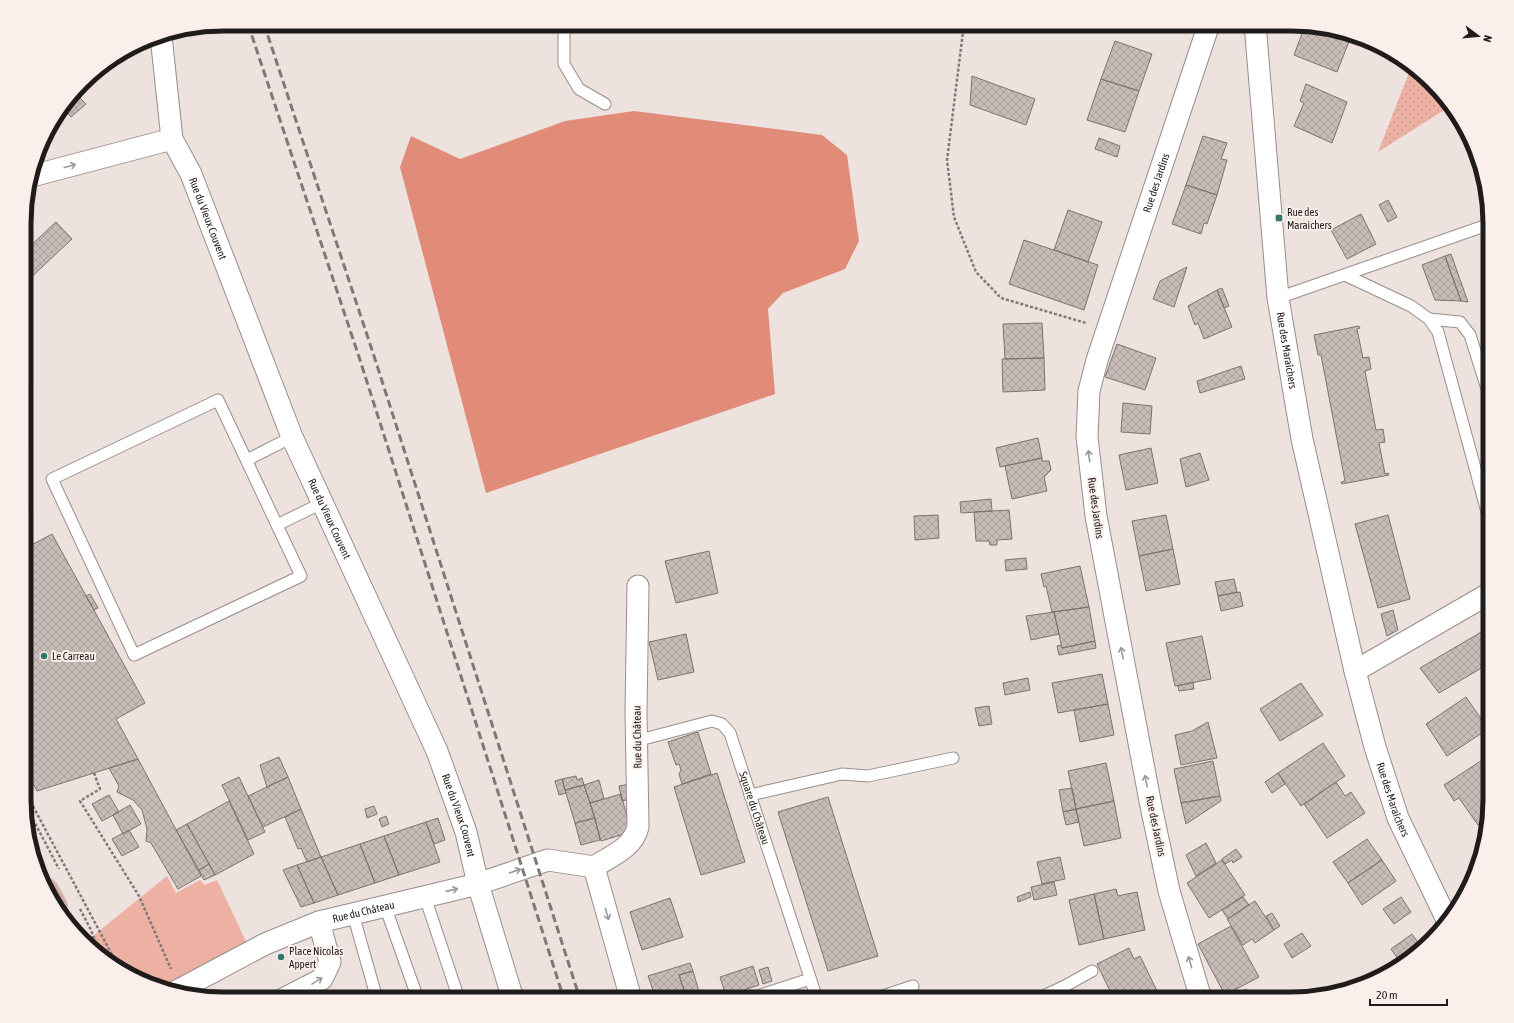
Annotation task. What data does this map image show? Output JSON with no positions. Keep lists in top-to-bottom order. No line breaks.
{"streets":{"street":["Rue des Jardins","Rue du Vieux Couvent","Rue des Maraîchers","Rue du Château"],"lane":["Square du Château"]},"crossings":[["Rue du Vieux Couvent","Rue du Château"],["Rue du Château","Square du Château"]],"one_way":["Rue des Jardins"],"places":{"transit":["Rue des Maraichers"],"other":["Le Carreau","Place Nicolas Appert"]},"scale_bar":"20 m","north":"right"}
